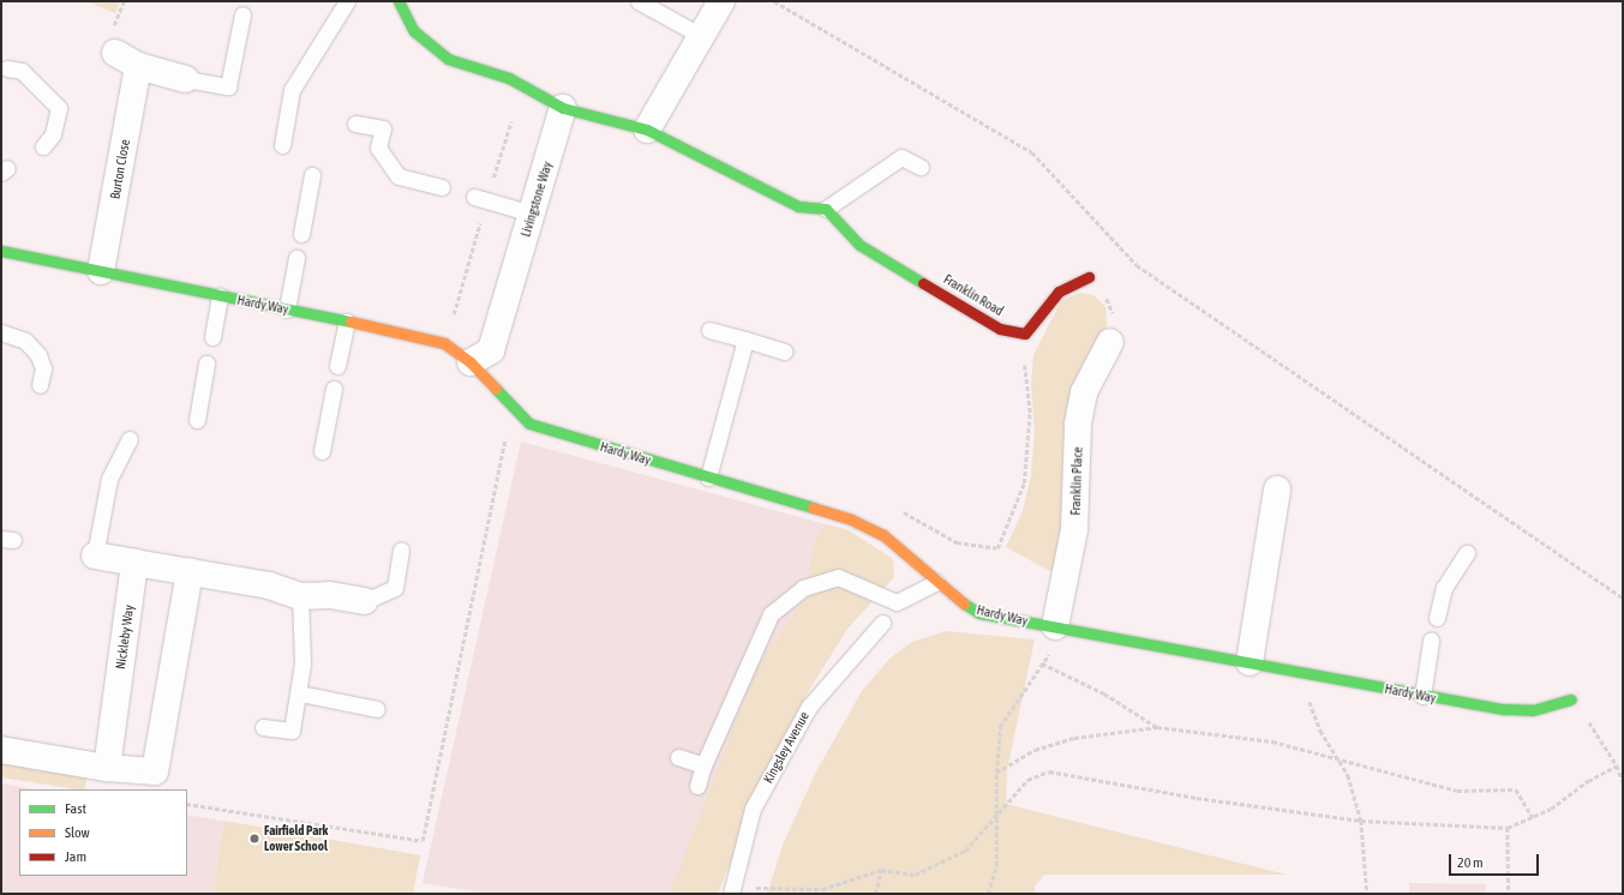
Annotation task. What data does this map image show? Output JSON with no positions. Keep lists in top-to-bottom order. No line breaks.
{"streets":{"street":["Burton Close","Livingstone Way","Franklin Road","Hardy Way","Franklin Place","Nickleby Way"],"lane":["Kingsley Avenue"]},"crossings":[["Burton Close","Hardy Way"],["Livingstone Way","Hardy Way"],["Hardy Way","Franklin Place"]],"places":["Fairfield Park Lower School"],"legend":["Fast","Slow","Jam"],"scale_bar":"20 m"}
